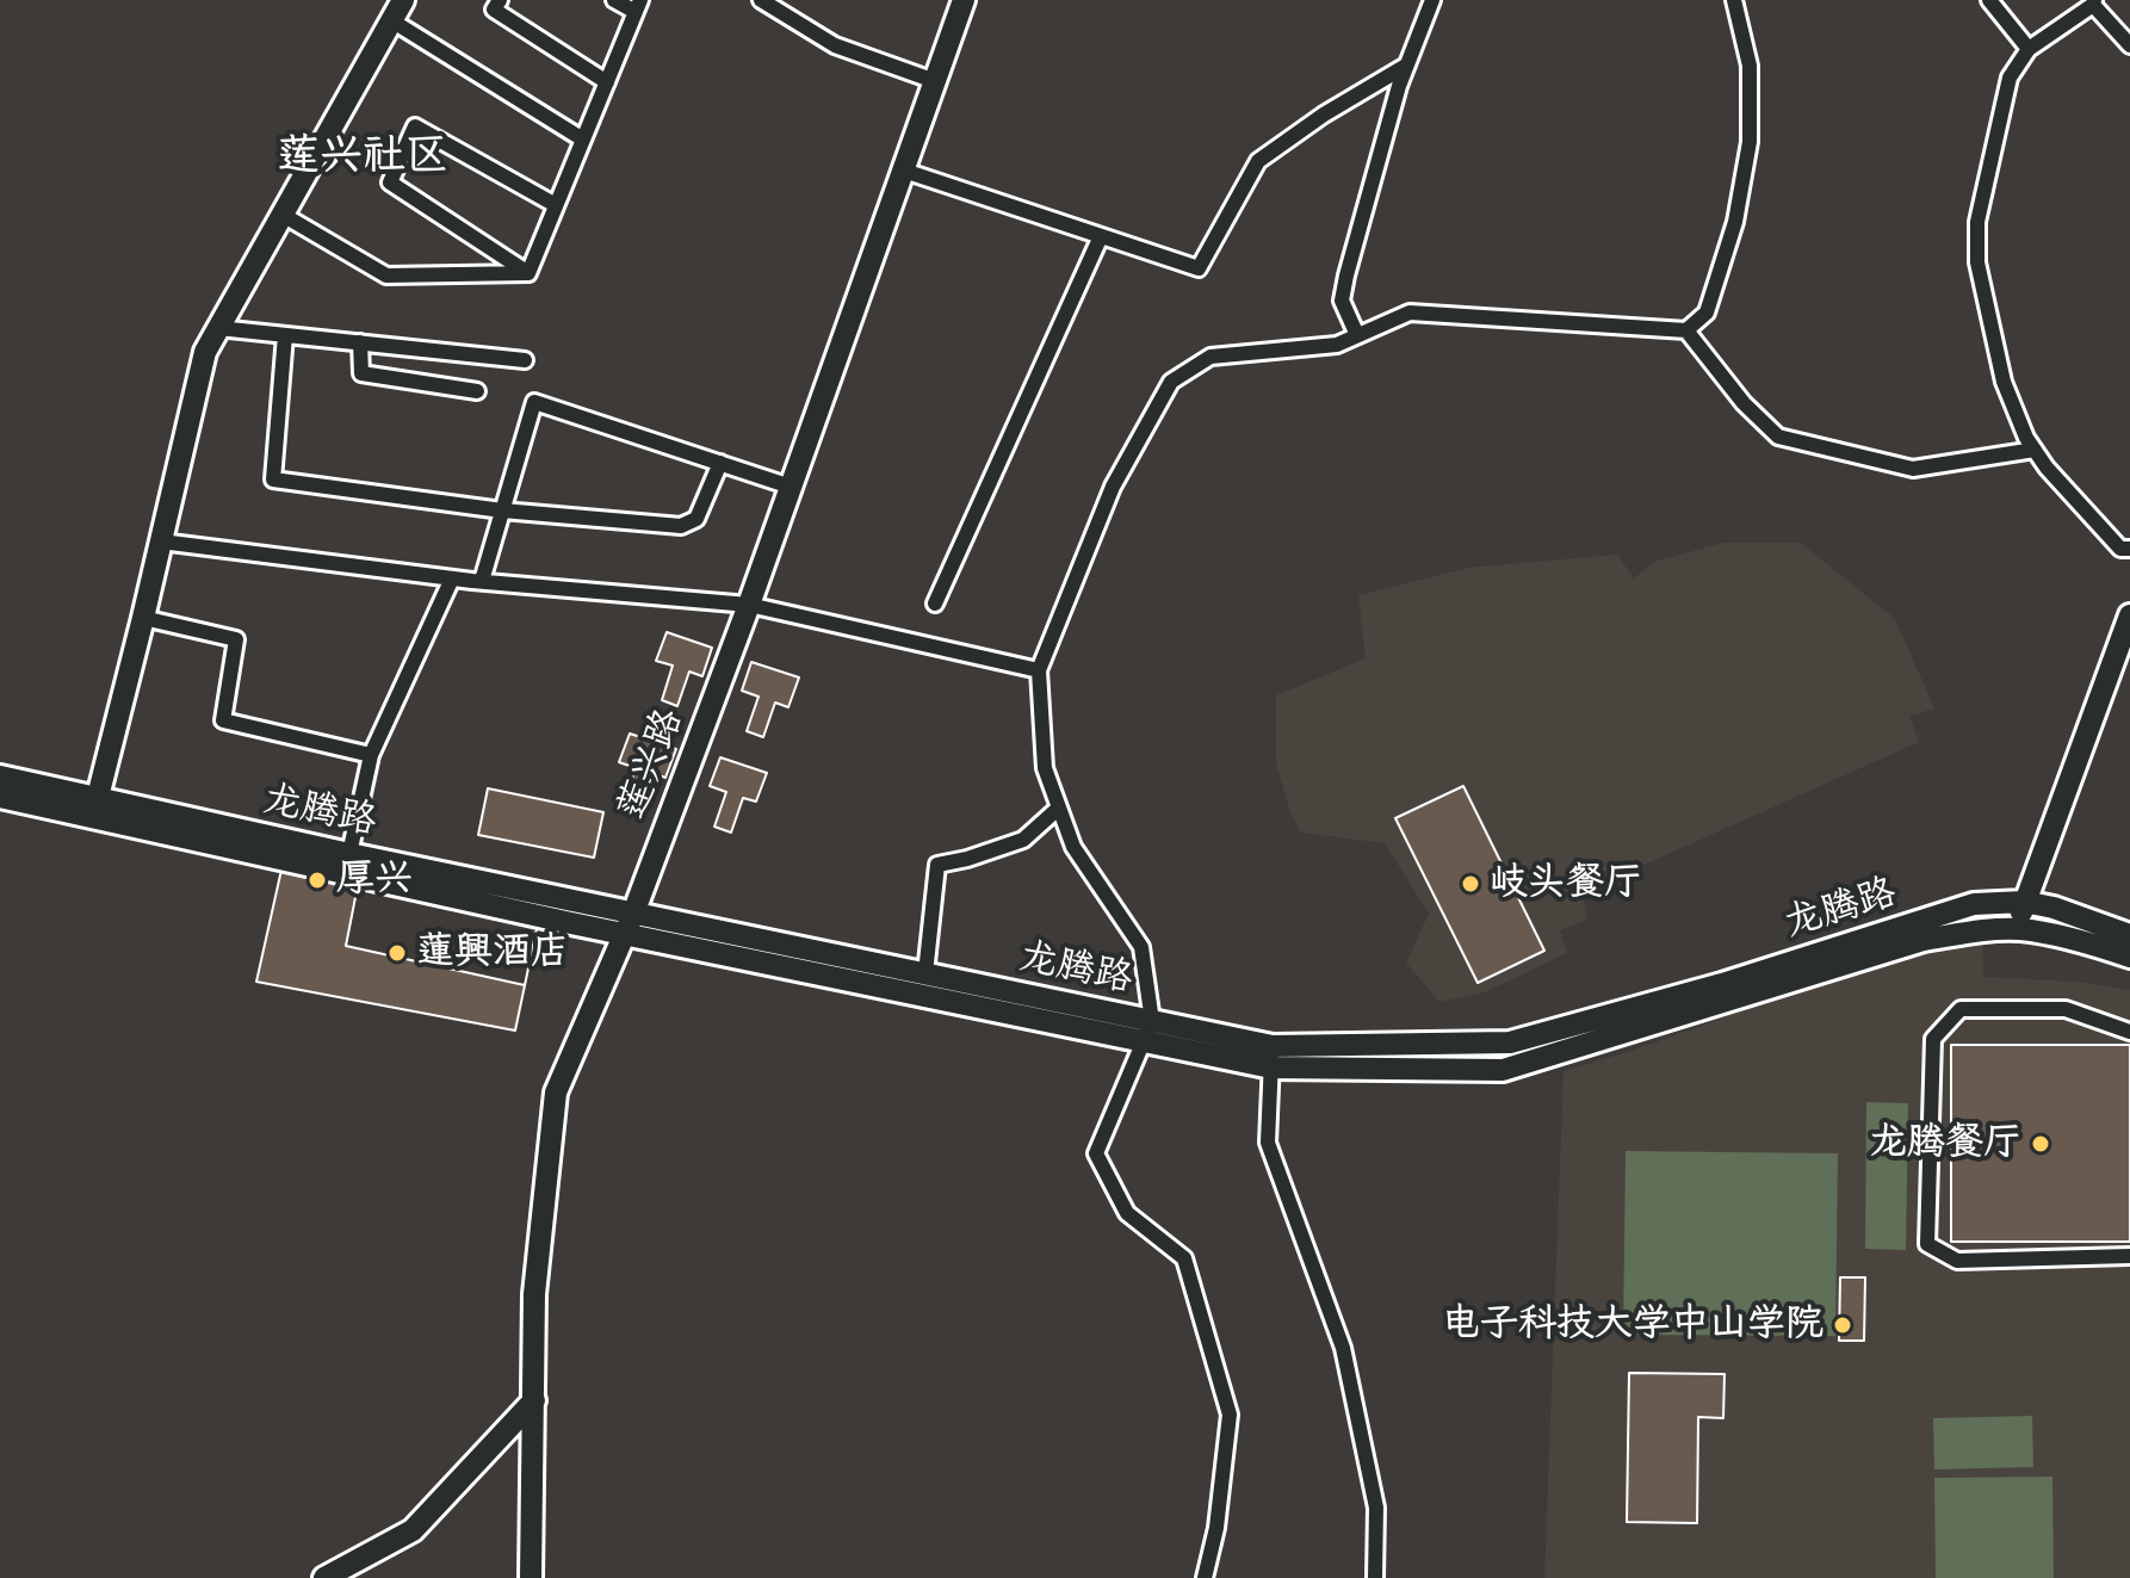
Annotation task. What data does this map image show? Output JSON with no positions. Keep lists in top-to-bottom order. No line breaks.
{"streets":{"street":["莲兴路","龙腾路"]},"crossings":[["莲兴路","龙腾路"]],"districts":["莲兴社区"],"places":["厚兴","岐头餐厅","蓮興酒店","龙腾餐厅","电子科技大学中山学院"]}
